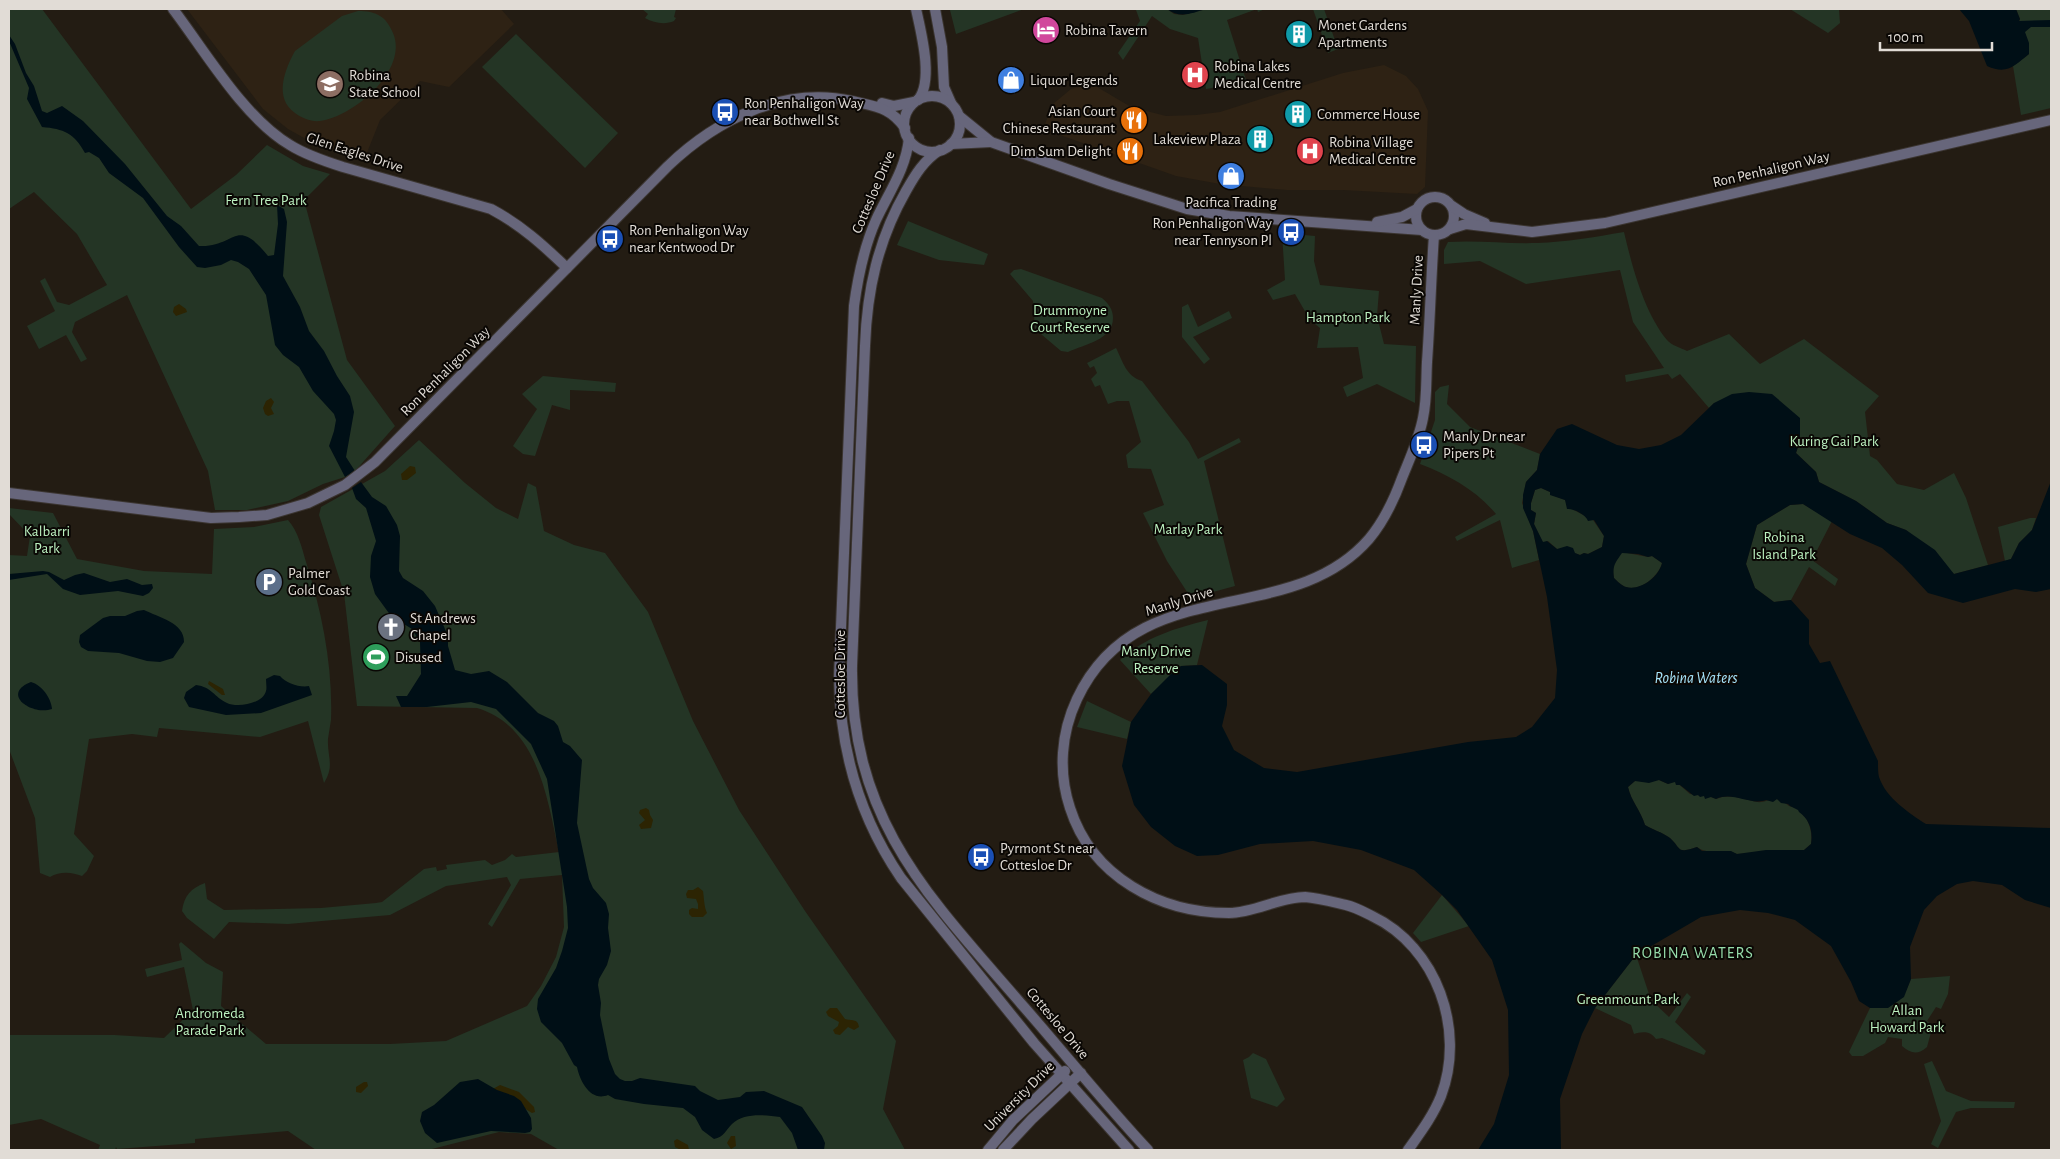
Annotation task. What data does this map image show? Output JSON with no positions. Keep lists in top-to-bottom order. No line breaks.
{"streets":{"street":["Glen Eagles Drive","Ron Penhaligon Way","Cottesloe Drive","Manly Drive","University Drive"]},"crossings":[["Glen Eagles Drive","Ron Penhaligon Way"],["Ron Penhaligon Way","Cottesloe Drive"],["Ron Penhaligon Way","Manly Drive"],["Cottesloe Drive","University Drive"]],"districts":["ROBINA WATERS"],"water":["Robina Waters"],"parks":["Fern Tree Park","Drummoyne Court Reserve","Hampton Park","Kuring Gai Park","Marlay Park","Kalbarri Park","Robina Island Park","Manly Drive Reserve","Greenmount Park","Allan Howard Park","Andromeda Parade Park"],"places":{"hotel":["Robina Tavern"],"building":["Monet Gardens Apartments","Commerce House","Lakeview Plaza"],"hospital":["Robina Lakes Medical Centre","Robina Village Medical Centre"],"shop":["Liquor Legends","Pacifica Trading"],"school or university":["Robina State School"],"bus stop":["Ron Penhaligon Way near Bothwell St","Ron Penhaligon Way near Tennyson Pl","Ron Penhaligon Way near Kentwood Dr","Manly Dr near Pipers Pt","Pyrmont St near Cottesloe Dr"],"restaurant":["Asian Court Chinese Restaurant","Dim Sum Delight"],"parking":["Palmer Gold Coast"],"church":["St Andrews Chapel"],"sports":["Disused"]},"scale_bar":"100 m"}
